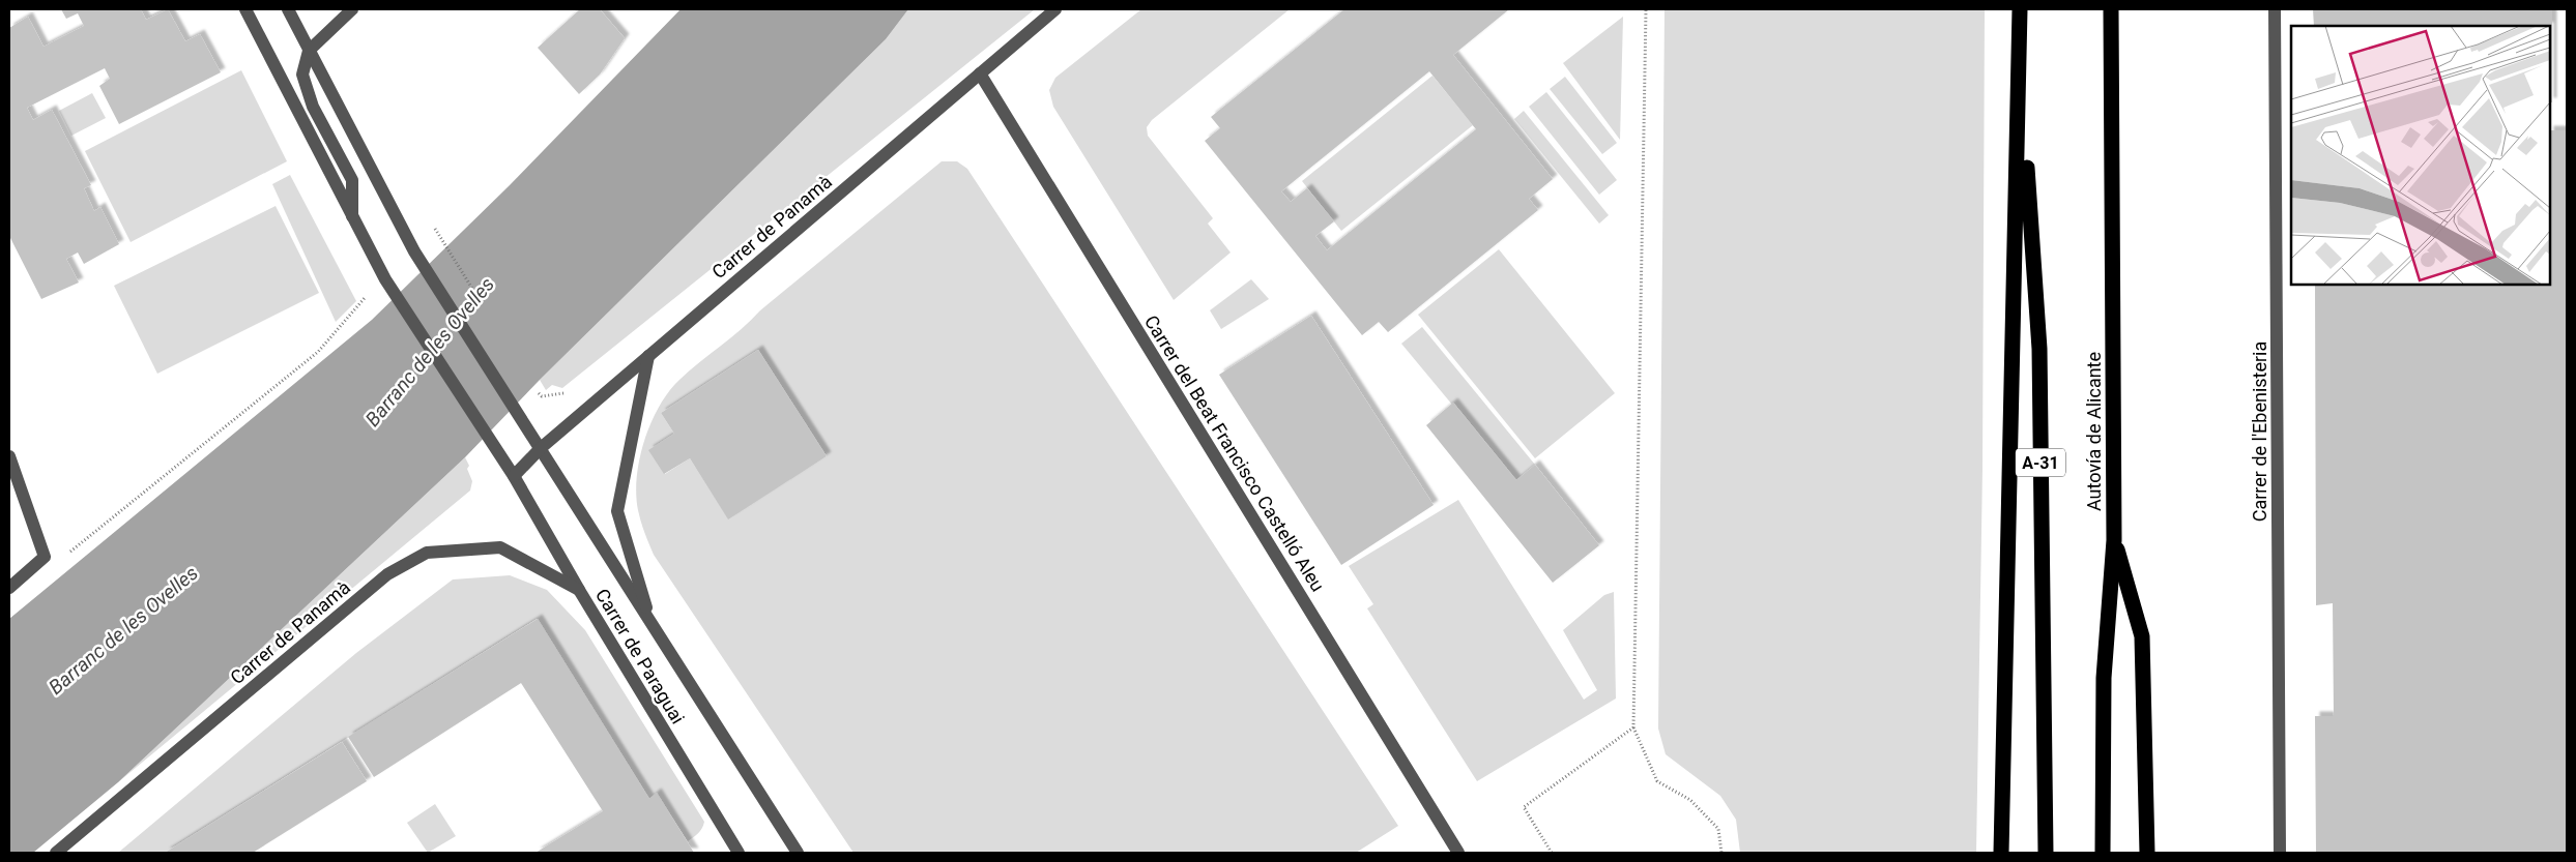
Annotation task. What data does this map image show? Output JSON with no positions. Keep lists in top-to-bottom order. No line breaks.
{"streets":{"highway":["Autovía de Alicante","A-31"],"street":["Carrer de Panamà","Carrer de l'Ebenisteria","Carrer del Beat Francisco Castelló Aleu","Carrer de Paraguai"]},"crossings":[["Carrer de Panamà","Carrer del Beat Francisco Castelló Aleu"],["Carrer de Panamà","Carrer de Paraguai"]],"water":["Barranc de les Ovelles"]}
